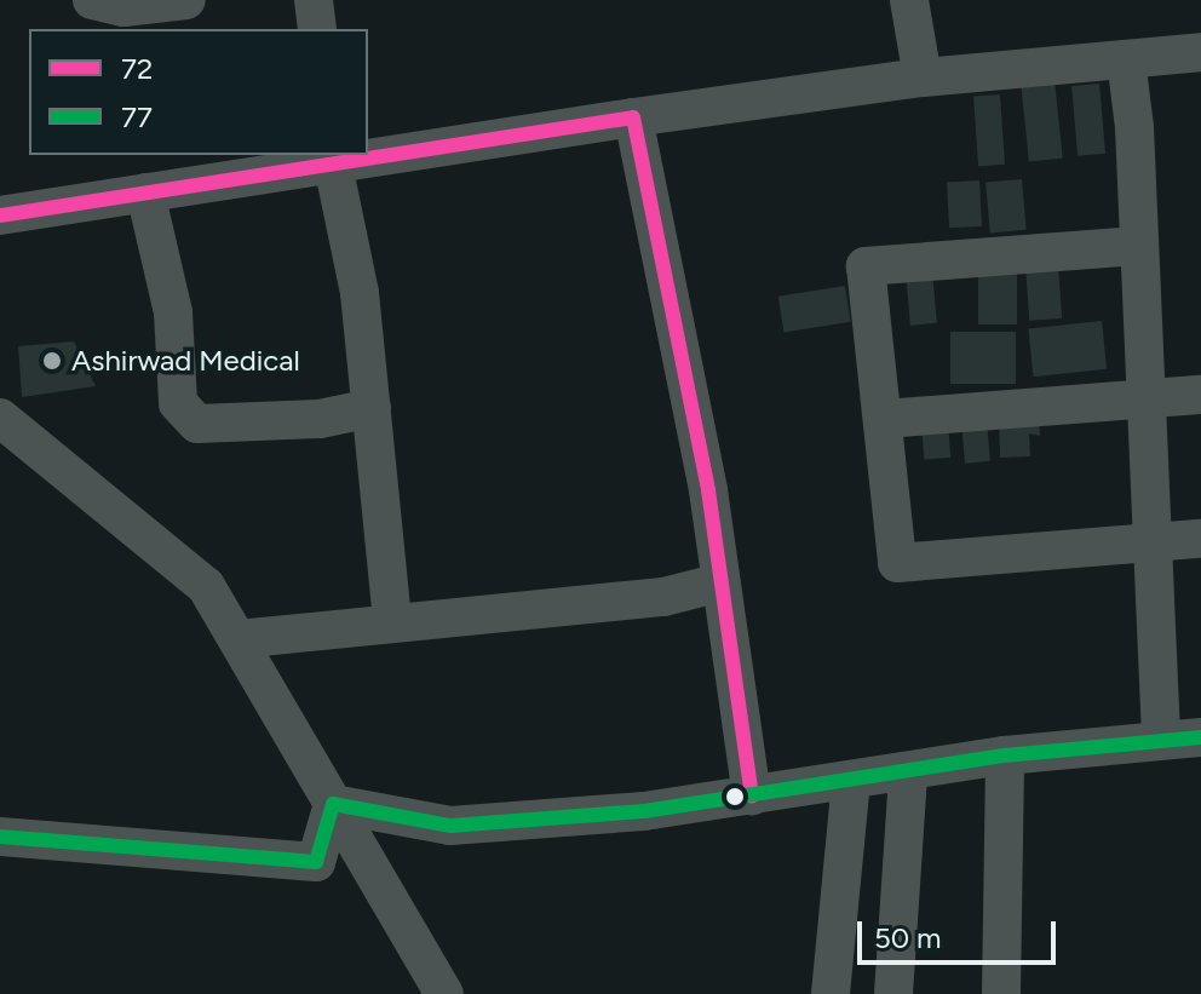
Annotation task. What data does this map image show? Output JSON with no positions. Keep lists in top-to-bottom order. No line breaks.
{"places":["Ashirwad Medical"],"lines":["transit line 72","transit line 77"],"legend":["72","77"],"scale_bar":"50 m"}
